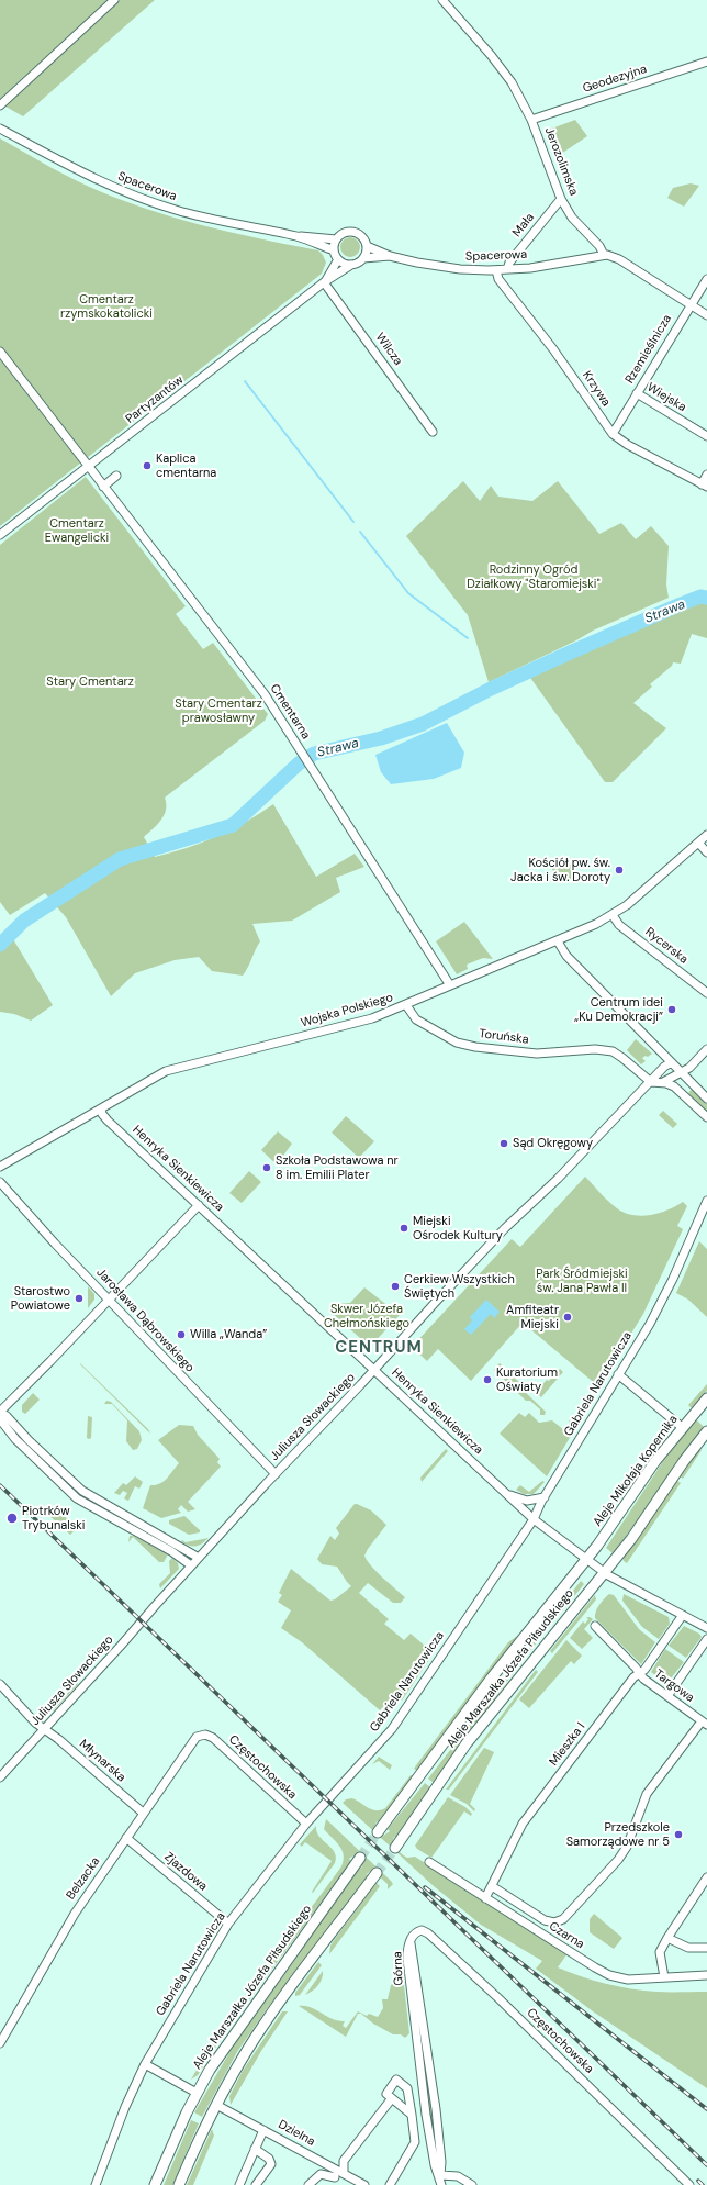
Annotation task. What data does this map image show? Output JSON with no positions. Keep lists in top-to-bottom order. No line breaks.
{"streets":{"main road":["Aleje Mikołaja Kopernika","Aleje Marszałka Józefa Piłsudskiego"],"street":["Geodezyjna","Jerozolimska","Spacerowa","Mała","Wilcza","Rzemieślnicza","Krzywa","Wiejska","Partyzantów","Cmentarna","Rycerska","Wojska Polskiego","Toruńska","Henryka Sienkiewicza","Jarosława Dąbrowskiego","Gabriela Narutowicza","Juliusza Słowackiego","Targowa","Mieszka I","Młynarska","Częstochowska","Zjazdowa","Belzacka","Czarna","Górna","Dzielna"]},"crossings":[["Geodezyjna","Jerozolimska"],["Jerozolimska","Spacerowa"],["Jerozolimska","Mała"],["Spacerowa","Mała"],["Spacerowa","Krzywa"],["Spacerowa","Partyzantów"],["Wilcza","Partyzantów"],["Rzemieślnicza","Krzywa"],["Rzemieślnicza","Wiejska"],["Partyzantów","Cmentarna"],["Cmentarna","Wojska Polskiego"],["Rycerska","Wojska Polskiego"],["Wojska Polskiego","Toruńska"],["Wojska Polskiego","Henryka Sienkiewicza"],["Toruńska","Juliusza Słowackiego"],["Henryka Sienkiewicza","Gabriela Narutowicza"],["Henryka Sienkiewicza","Juliusza Słowackiego"],["Henryka Sienkiewicza","Aleje Mikołaja Kopernika"],["Henryka Sienkiewicza","Aleje Marszałka Józefa Piłsudskiego"],["Henryka Sienkiewicza","Mieszka I"],["Jarosława Dąbrowskiego","Juliusza Słowackiego"],["Gabriela Narutowicza","Częstochowska"],["Gabriela Narutowicza","Zjazdowa"],["Juliusza Słowackiego","Młynarska"],["Aleje Mikołaja Kopernika","Aleje Marszałka Józefa Piłsudskiego"],["Targowa","Mieszka I"],["Mieszka I","Czarna"],["Młynarska","Belzacka"],["Częstochowska","Belzacka"],["Częstochowska","Górna"],["Zjazdowa","Belzacka"]],"districts":["CENTRUM"],"water":["Strawa"],"parks":["Cmentarz rzymskokatolicki","Cmentarz Ewangelicki","Rodzinny Ogród Działkowy \"Staromiejski\"","Stary Cmentarz","Stary Cmentarz prawosławny","Park Śródmiejski św. Jana Pawła II","Skwer Józefa Chełmońskiego"],"places":["Kaplica cmentarna","Kościół pw. św. Jacka i św. Doroty","Centrum idei „Ku Demokracji”","Sąd Okręgowy","Szkoła Podstawowa nr 8 im. Emilii Plater","Miejski Ośrodek Kultury","Cerkiew Wszystkich Świętych","Starostwo Powiatowe","Amfiteatr Miejski","Willa „Wanda”","Kuratorium Oświaty","Piotrków Trybunalski","Przedszkole Samorządowe nr 5"]}
